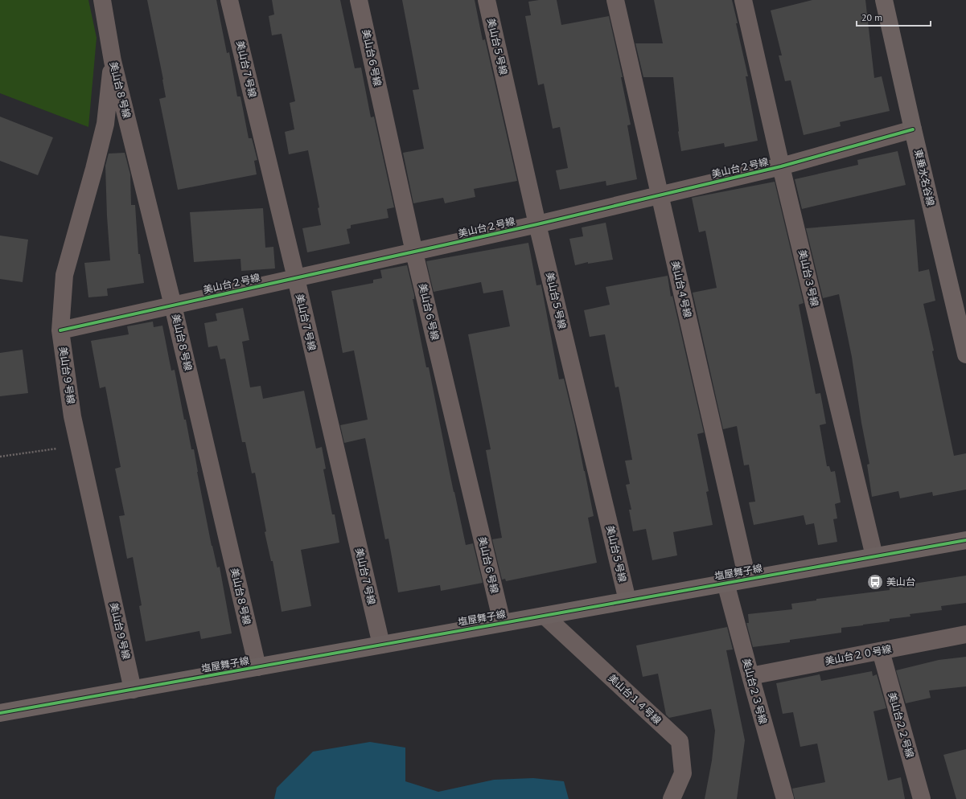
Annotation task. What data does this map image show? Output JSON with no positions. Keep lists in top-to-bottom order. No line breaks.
{"streets":{"street":["美山台５号線","美山台６号線","美山台７号線","美山台８号線","美山台２号線","東垂水名谷線","美山台３号線","美山台４号線","美山台９号線","塩屋舞子線","美山台２０号線","美山台２３号線","美山台１４号線","美山台２２号線"]},"crossings":[["美山台５号線","美山台２号線"],["美山台５号線","塩屋舞子線"],["美山台６号線","美山台２号線"],["美山台６号線","塩屋舞子線"],["美山台７号線","美山台２号線"],["美山台７号線","塩屋舞子線"],["美山台８号線","美山台２号線"],["美山台８号線","美山台９号線"],["美山台８号線","塩屋舞子線"],["美山台２号線","東垂水名谷線"],["美山台２号線","美山台３号線"],["美山台２号線","美山台４号線"],["美山台２号線","美山台９号線"],["美山台３号線","塩屋舞子線"],["美山台４号線","塩屋舞子線"],["美山台９号線","塩屋舞子線"],["塩屋舞子線","美山台２３号線"],["塩屋舞子線","美山台１４号線"],["美山台２０号線","美山台２３号線"],["美山台２０号線","美山台２２号線"]],"places":{"bus stop":["美山台"]},"scale_bar":"20 m"}
